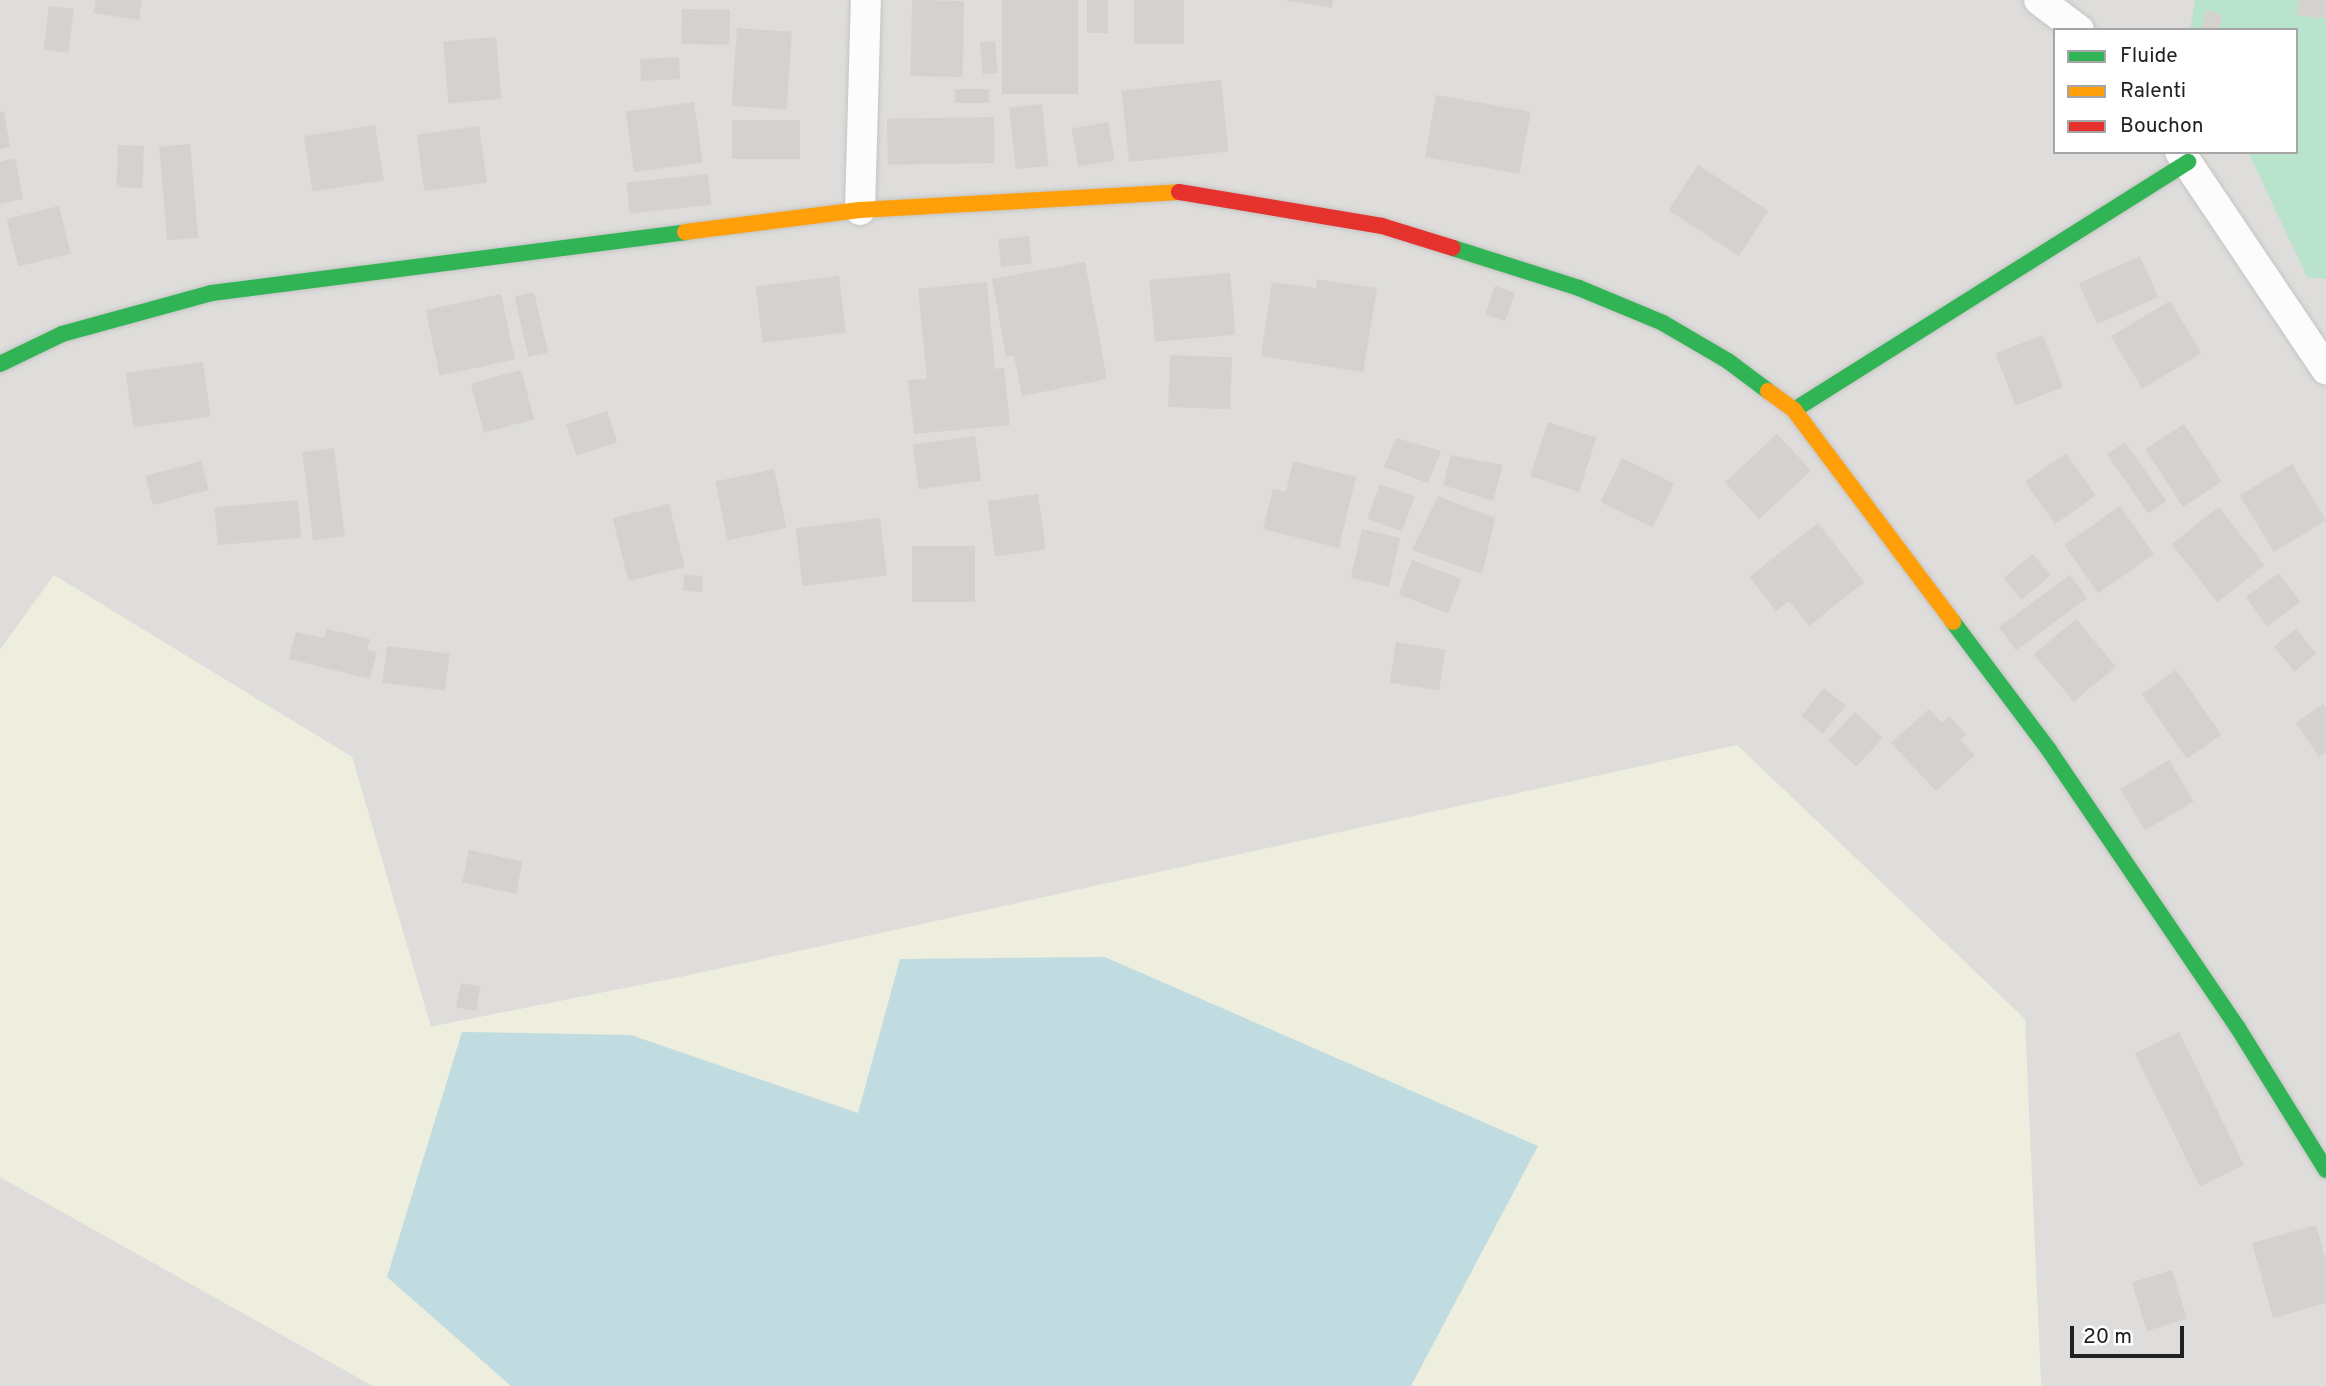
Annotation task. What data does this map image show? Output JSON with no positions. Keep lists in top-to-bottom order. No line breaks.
{"legend":["Fluide","Ralenti","Bouchon"],"scale_bar":"20 m"}
